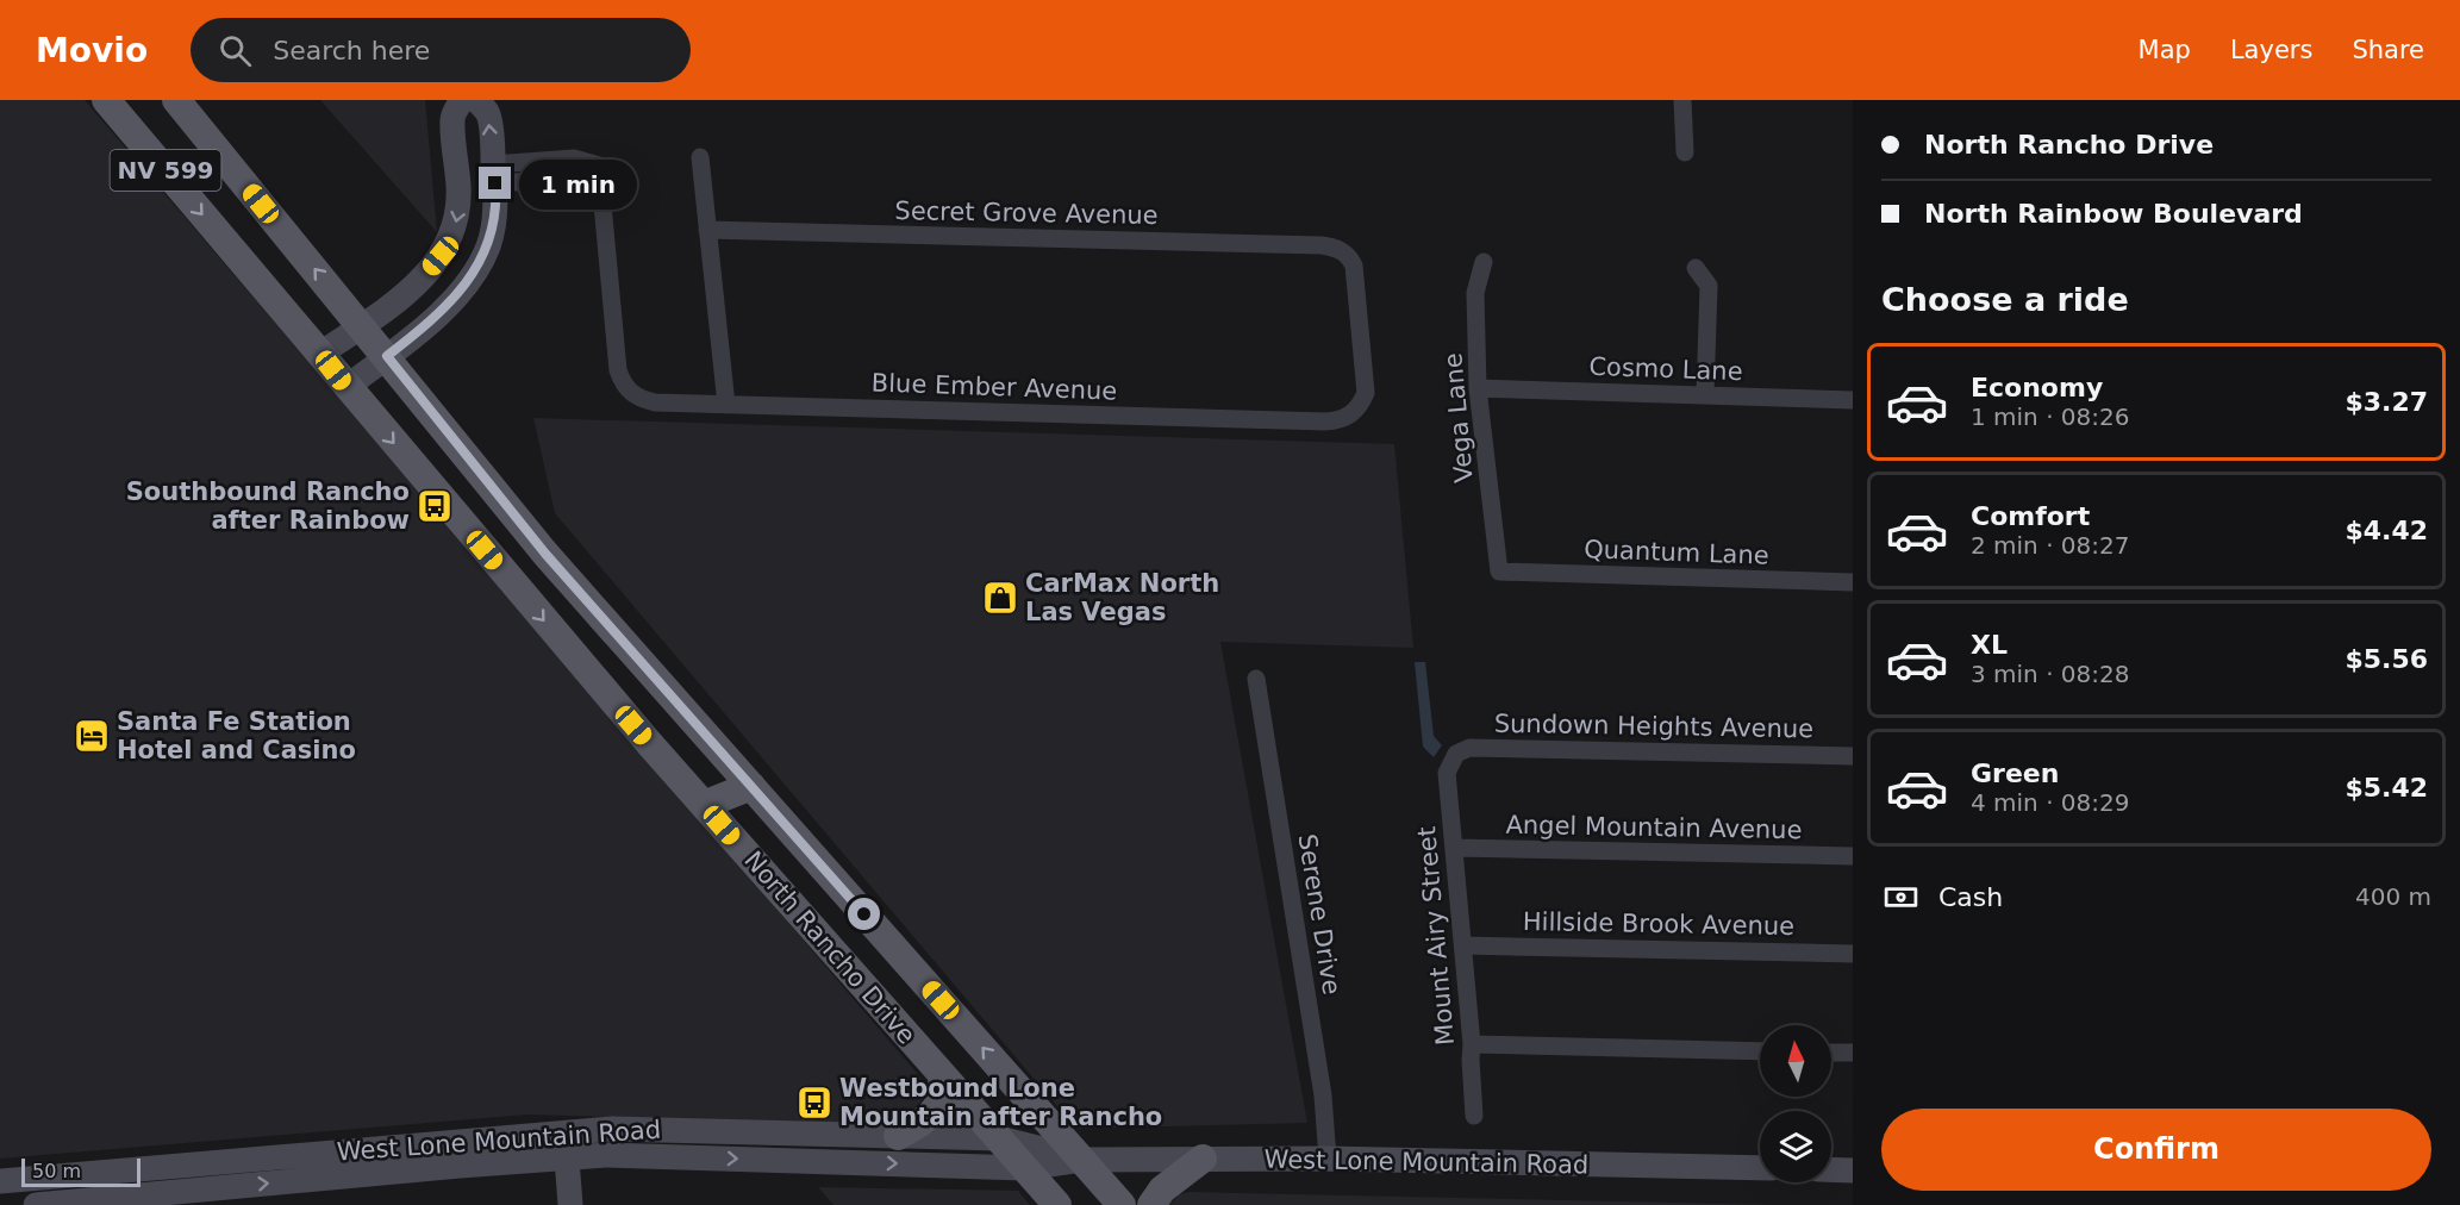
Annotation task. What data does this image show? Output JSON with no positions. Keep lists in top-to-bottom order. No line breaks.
{"streets":{"main road":["NV 599","North Rancho Drive","West Lone Mountain Road"],"street":["Secret Grove Avenue","Cosmo Lane","Blue Ember Avenue","Vega Lane","Quantum Lane","Sundown Heights Avenue","Angel Mountain Avenue","Serene Drive","Hillside Brook Avenue","Mount Airy Street"]},"crossings":[["Secret Grove Avenue","Blue Ember Avenue"],["Cosmo Lane","Vega Lane"],["Vega Lane","Quantum Lane"],["Sundown Heights Avenue","Mount Airy Street"],["Angel Mountain Avenue","Mount Airy Street"],["Serene Drive","West Lone Mountain Road"],["Hillside Brook Avenue","Mount Airy Street"],["North Rancho Drive","West Lone Mountain Road"]],"places":{"bus stop":["Southbound Rancho after Rainbow","Westbound Lone Mountain after Rancho"],"shop":["CarMax North Las Vegas"],"hotel":["Santa Fe Station Hotel and Casino"]},"scale_bar":"50 m","north":"top","page":{"header":"Movio","search":"Search here","nav":["Map","Layers","Share"],"banner":["North Rancho Drive","North Rainbow Boulevard"],"bubble":"1 min","heading":"Choose a ride","list":[{"name":"Economy","note":"1 min · 08:26","value":"$3.27"},{"name":"Comfort","note":"2 min · 08:27","value":"$4.42"},{"name":"XL","note":"3 min · 08:28","value":"$5.56"},{"name":"Green","note":"4 min · 08:29","value":"$5.42"}],"pay":["Cash","400 m"],"buttons":"Confirm","scale":"50 m"}}
